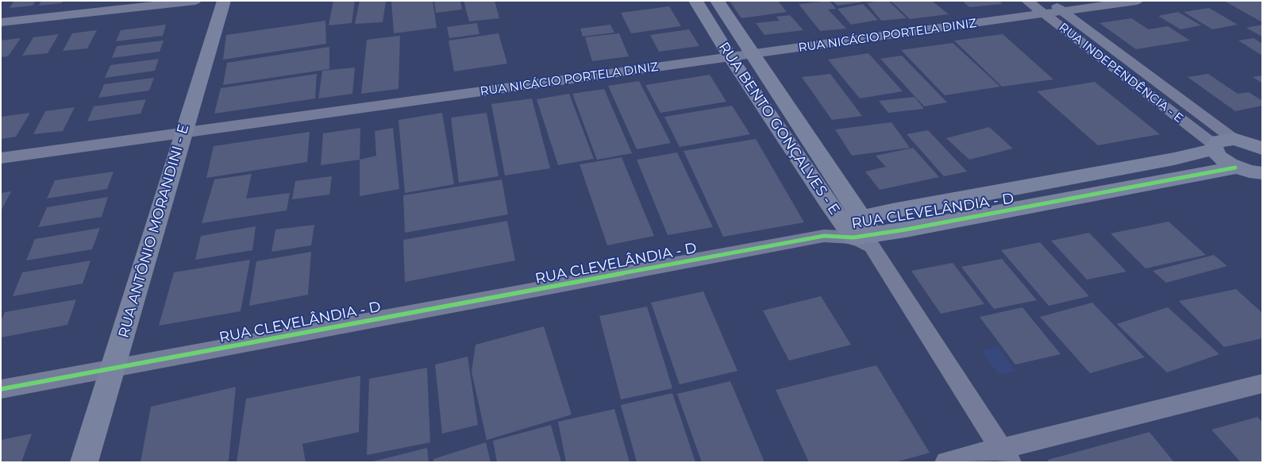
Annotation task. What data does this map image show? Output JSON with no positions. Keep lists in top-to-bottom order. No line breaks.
{"streets":{"street":["RUA NICÁCIO PORTELA DINIZ","RUA INDEPENDÊNCIA - E","RUA BENTO GONÇALVES - E","RUA CLEVELÂNDIA - D","RUA ANTÔNIO MORANDINI - E"]},"crossings":[["RUA NICÁCIO PORTELA DINIZ","RUA INDEPENDÊNCIA - E"],["RUA NICÁCIO PORTELA DINIZ","RUA BENTO GONÇALVES - E"],["RUA NICÁCIO PORTELA DINIZ","RUA ANTÔNIO MORANDINI - E"],["RUA INDEPENDÊNCIA - E","RUA CLEVELÂNDIA - D"],["RUA BENTO GONÇALVES - E","RUA CLEVELÂNDIA - D"],["RUA CLEVELÂNDIA - D","RUA ANTÔNIO MORANDINI - E"]]}
